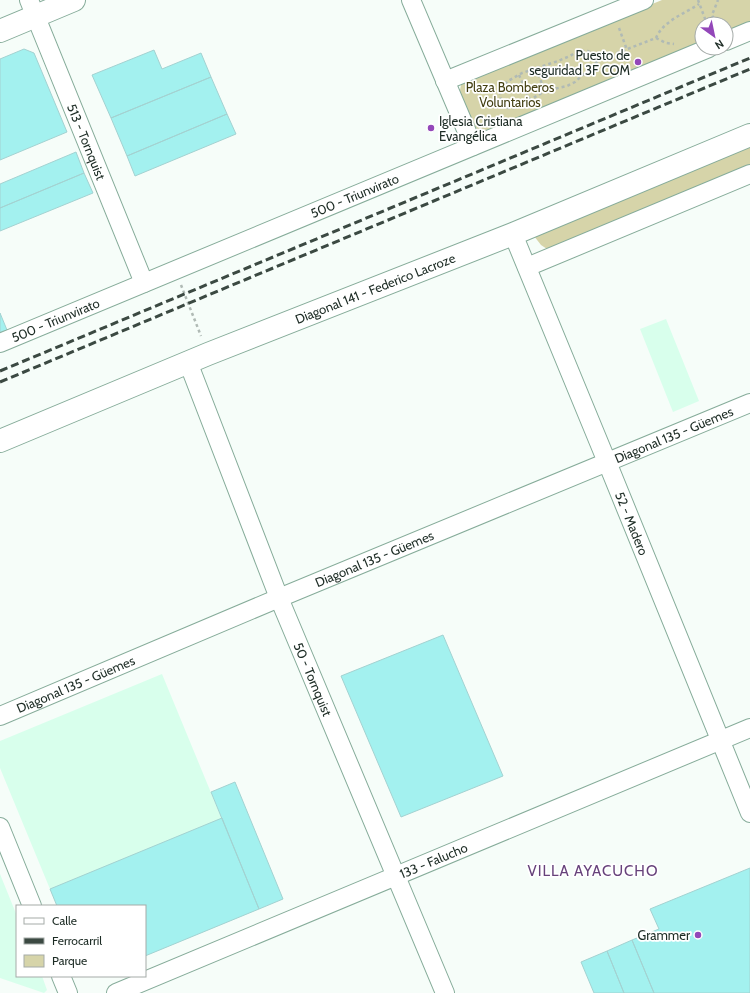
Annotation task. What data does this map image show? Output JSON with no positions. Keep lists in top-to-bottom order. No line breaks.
{"streets":{"street":["513 - Tornquist","500 - Triunvirato","Diagonal 141 - Federico Lacroze","Diagonal 135 - Güemes","52 - Madero","50 - Tornquist","133 - Falucho"]},"crossings":[["513 - Tornquist","500 - Triunvirato"],["Diagonal 141 - Federico Lacroze","52 - Madero"],["Diagonal 141 - Federico Lacroze","50 - Tornquist"],["Diagonal 135 - Güemes","52 - Madero"],["Diagonal 135 - Güemes","50 - Tornquist"],["52 - Madero","133 - Falucho"],["50 - Tornquist","133 - Falucho"]],"districts":["VILLA AYACUCHO"],"parks":["Plaza Bomberos Voluntarios"],"places":["Puesto de seguridad 3F COM","Iglesia Cristiana Evangélica","Grammer"],"legend":["Calle","Ferrocarril","Parque"],"north":"bottom right"}
